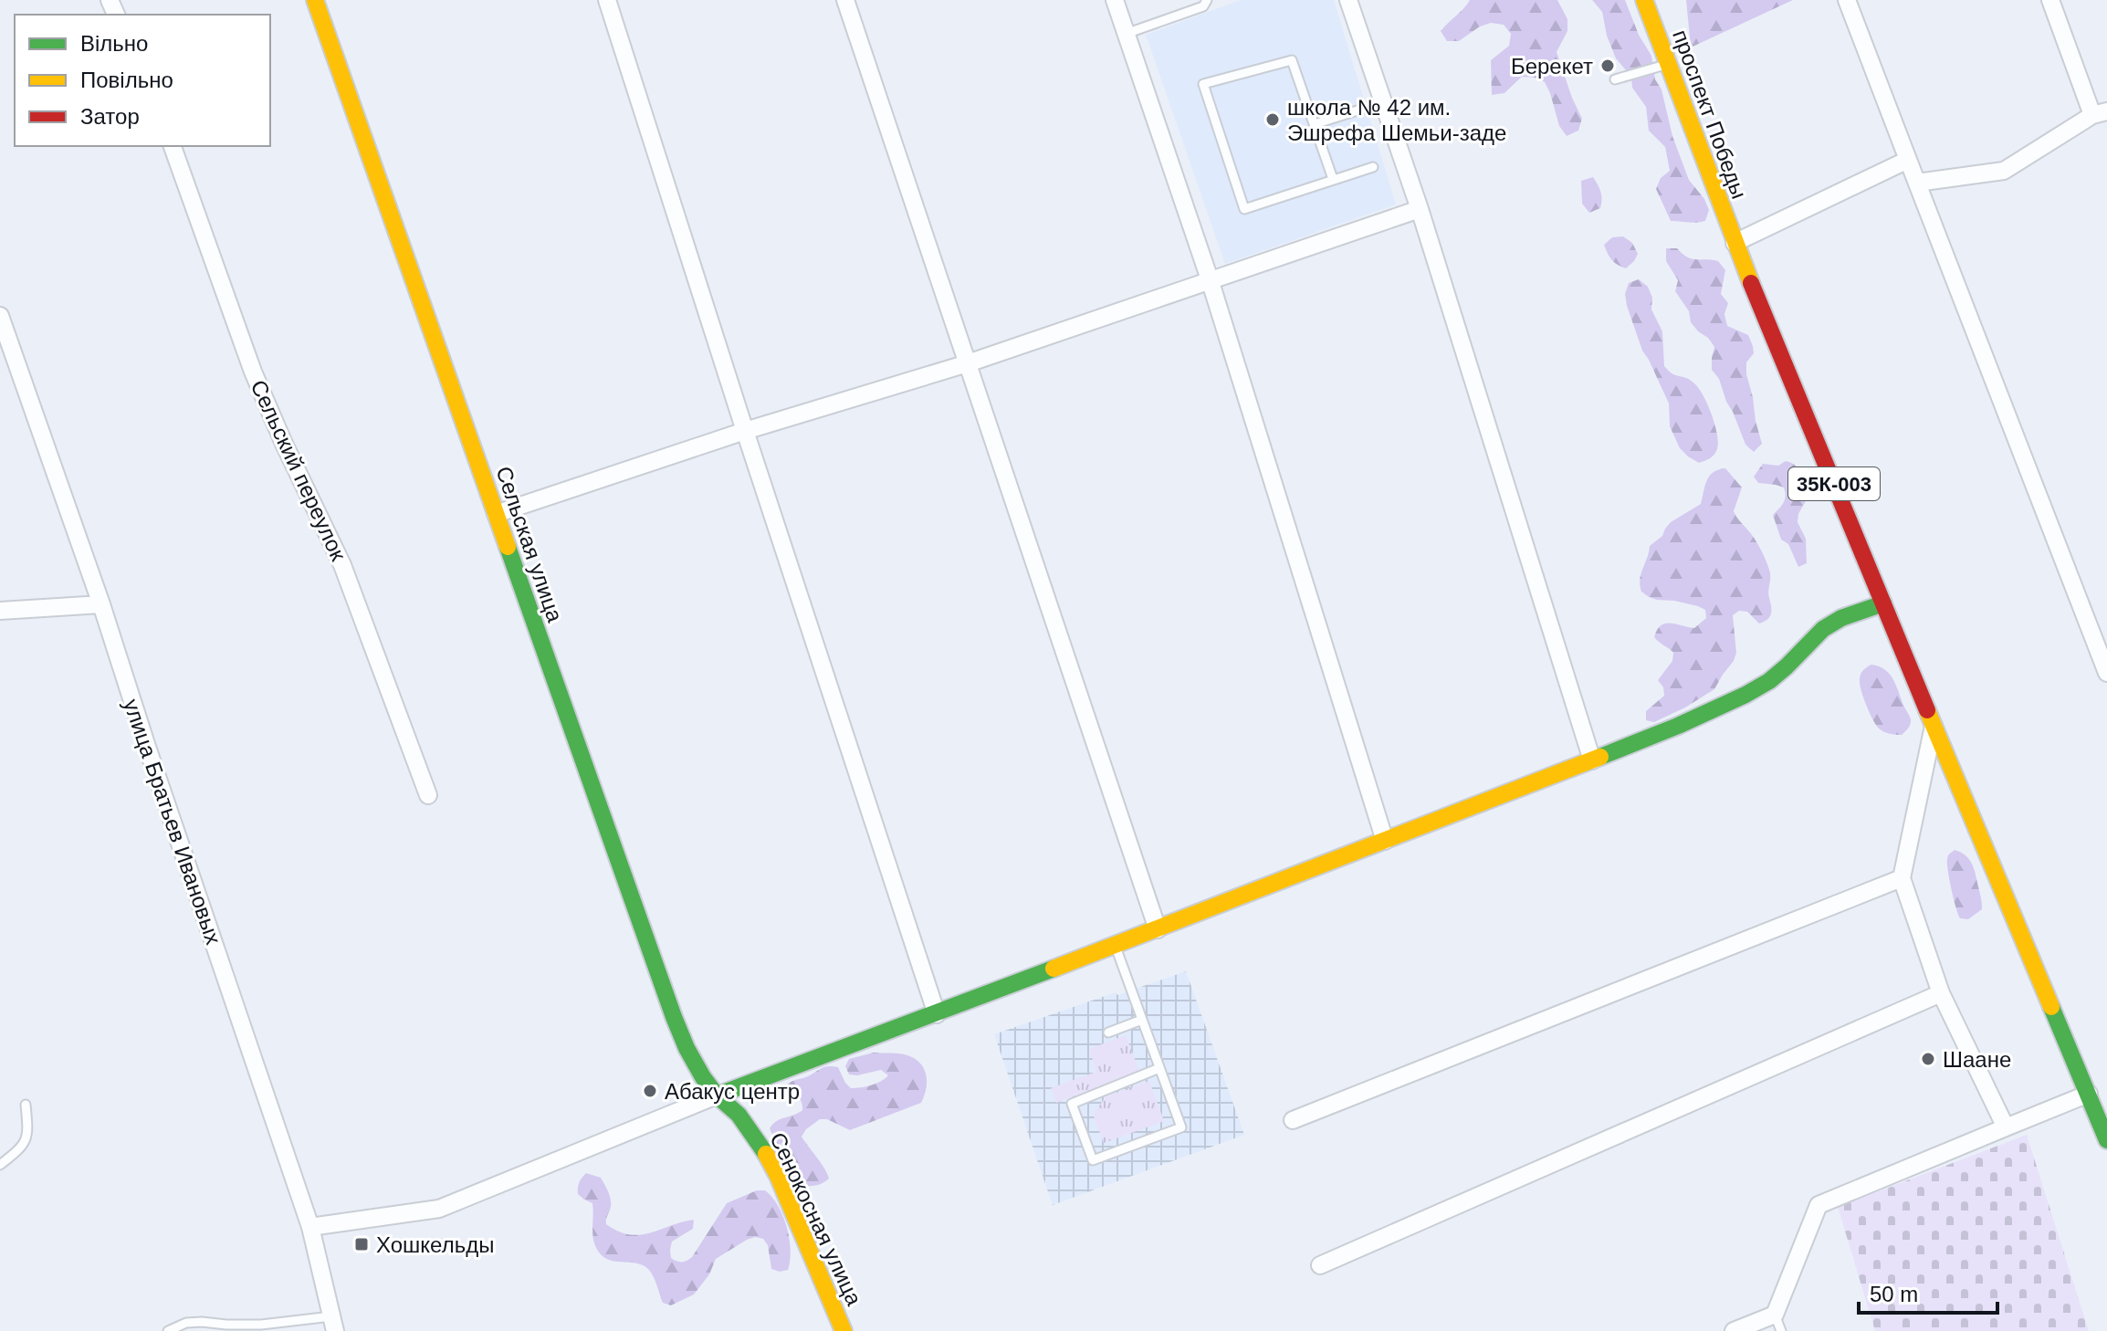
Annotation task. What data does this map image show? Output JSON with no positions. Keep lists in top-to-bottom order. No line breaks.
{"streets":{"main road":["проспект Победы","35К-003","Сельская улица","Сенокосная улица"],"street":["Сельский переулок","улица Братьев Ивановых"]},"crossings":[["проспект Победы","35К-003"],["Сельская улица","Сенокосная улица"]],"places":{"other":["Берекет","школа № 42 им. Эшрефа Шемьи-заде","Шаане","Абакус центр"],"transit":["Хошкельды"]},"legend":["Вільно","Повільно","Затор"],"scale_bar":"50 m"}
